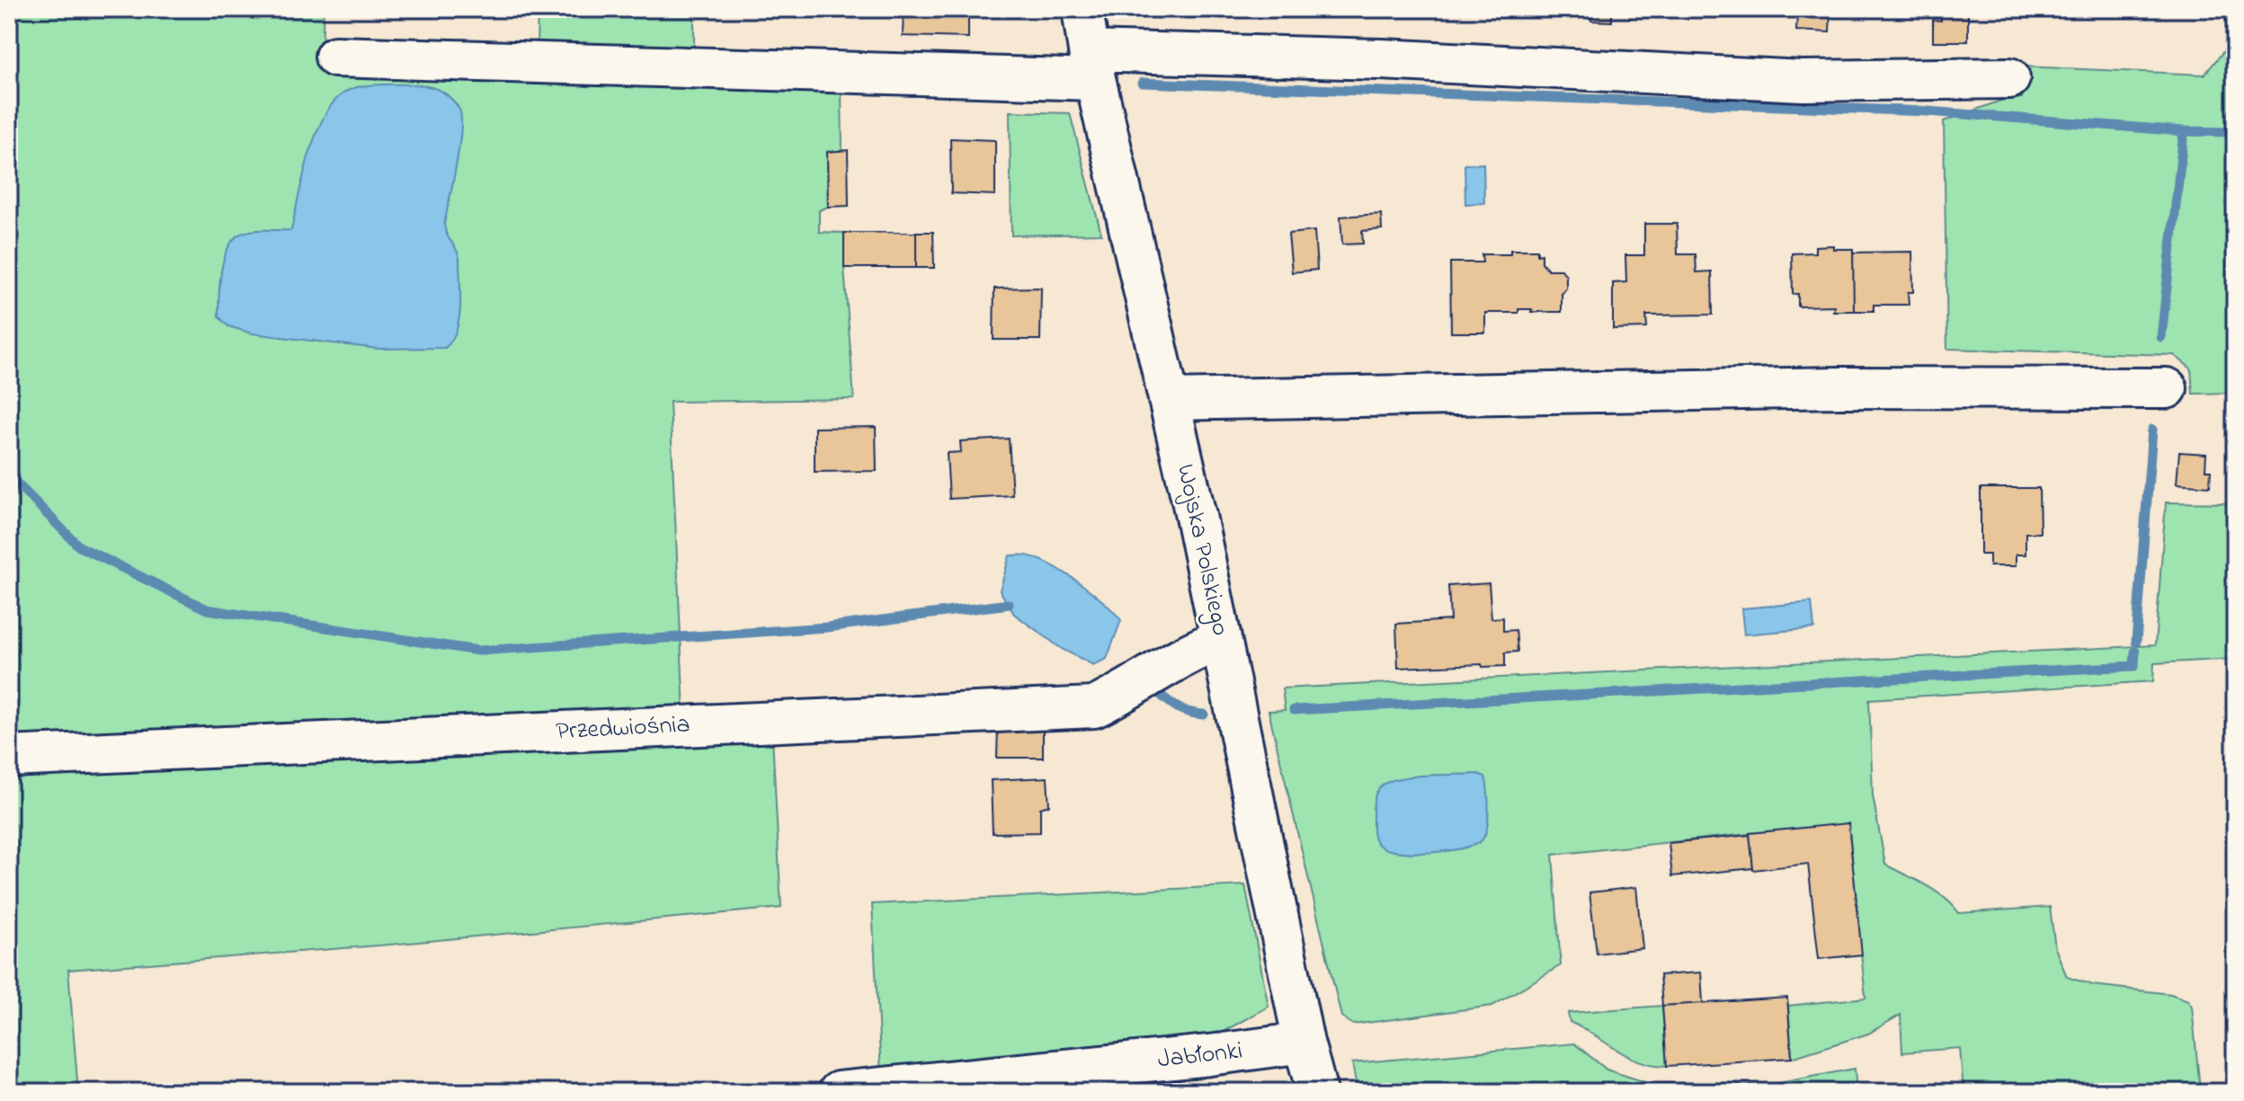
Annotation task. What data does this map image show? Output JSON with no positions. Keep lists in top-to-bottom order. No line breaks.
{"streets":{"street":["Wojska Polskiego","Przedwiośnia","Jabłonki"]},"crossings":[["Wojska Polskiego","Przedwiośnia"],["Wojska Polskiego","Jabłonki"]]}
